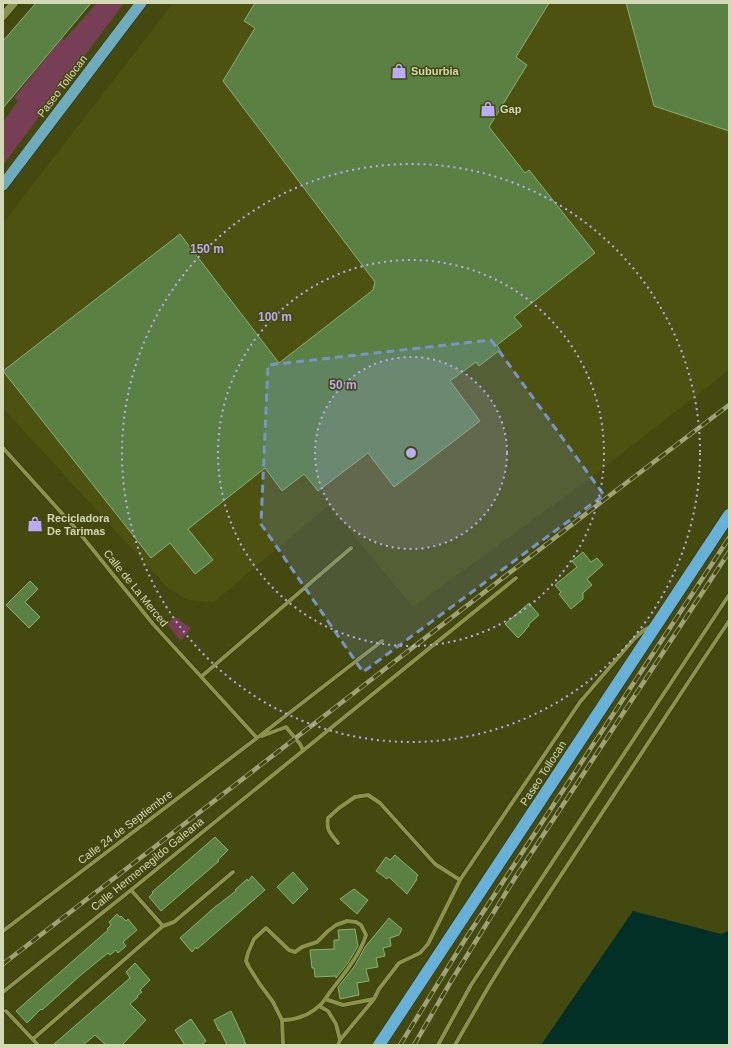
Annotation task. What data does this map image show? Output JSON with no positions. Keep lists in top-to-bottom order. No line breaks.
{"streets":{"highway":["Paseo Tollocan"],"street":["Calle de La Merced","Calle 24 de Septiembre","Calle Hermenegildo Galeana"]},"crossings":[["Calle de La Merced","Calle 24 de Septiembre"]],"places":{"shop":["Suburbia","Gap","Recicladora De Tarimas"]},"rings":["150 m","100 m","50 m"]}
